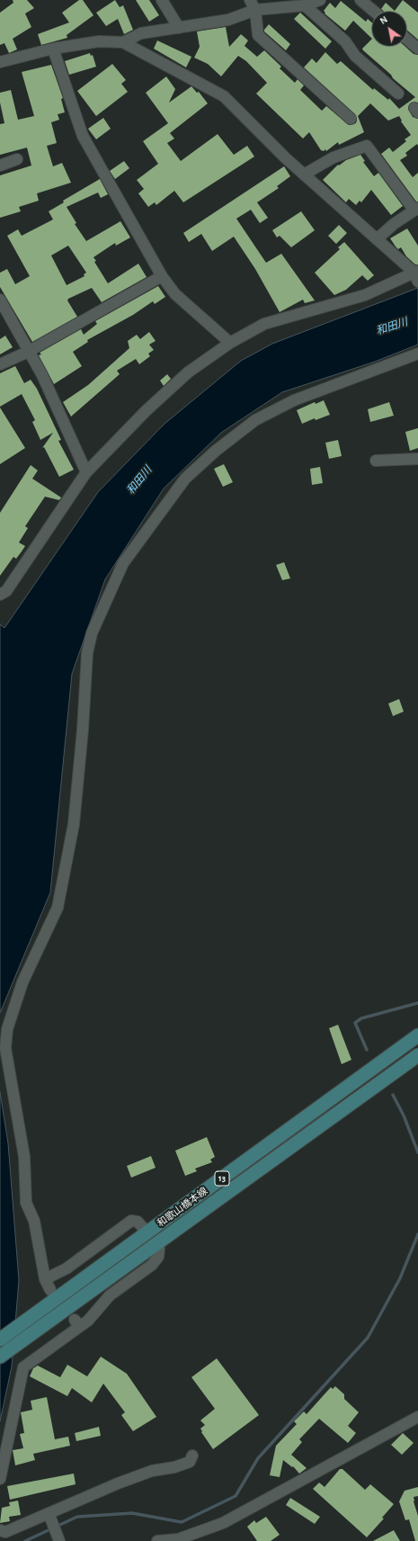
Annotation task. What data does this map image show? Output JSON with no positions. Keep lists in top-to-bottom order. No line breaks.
{"streets":{"main road":["13","和歌山橋本線"]},"water":["和田川"],"north":"top left"}
